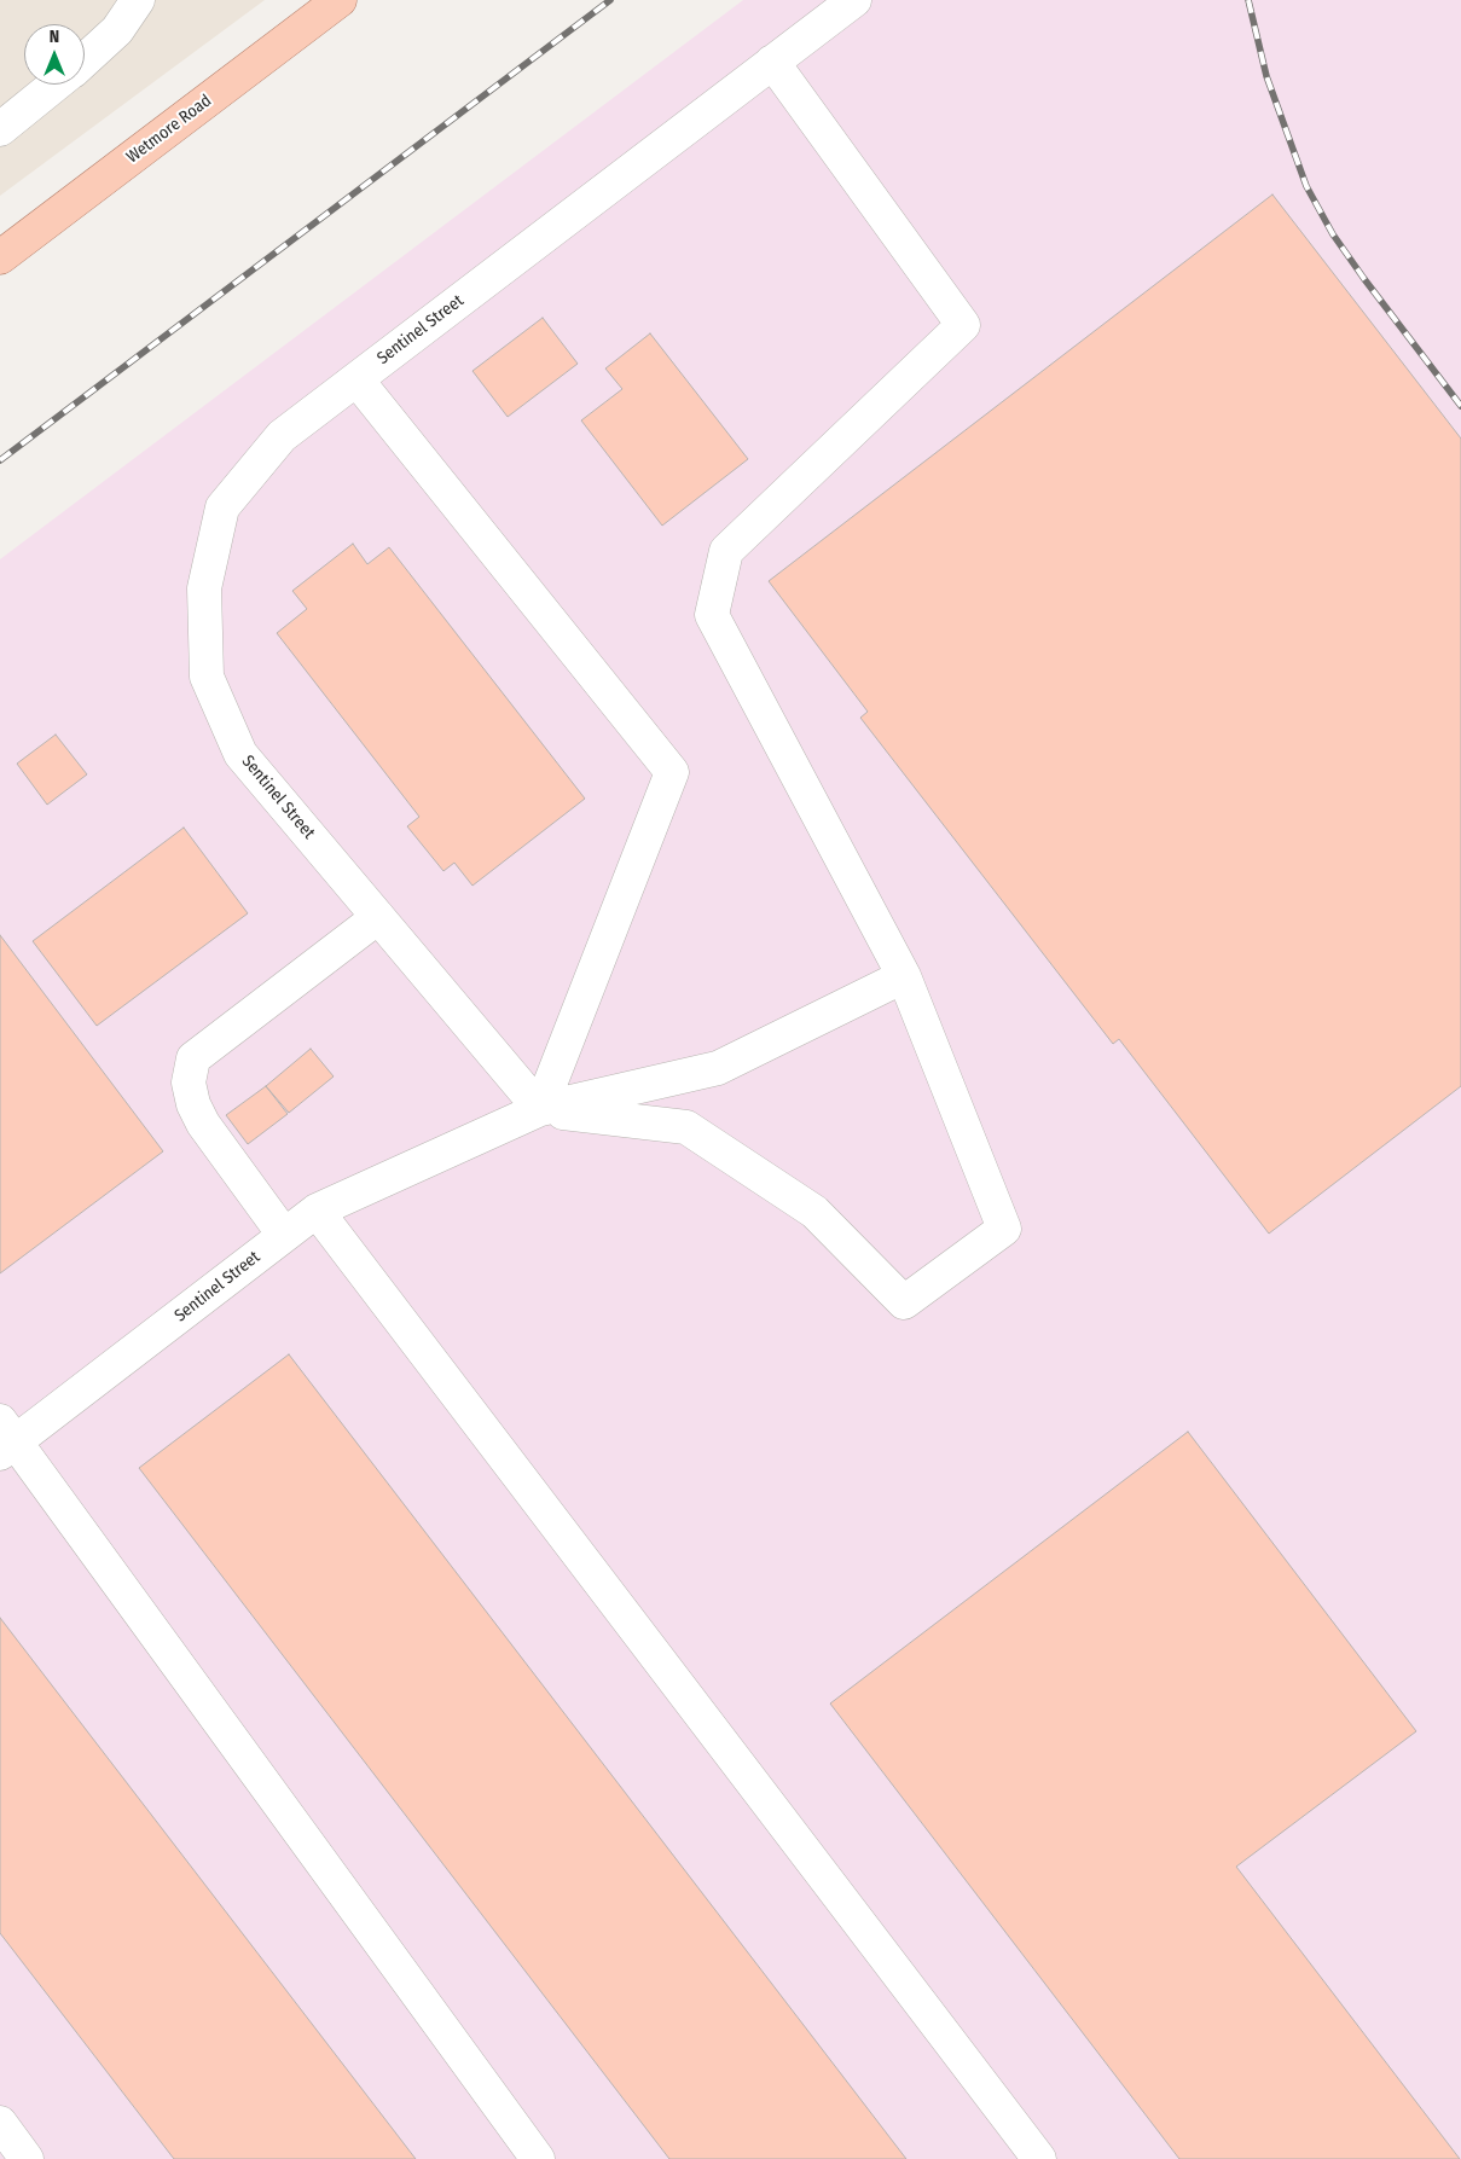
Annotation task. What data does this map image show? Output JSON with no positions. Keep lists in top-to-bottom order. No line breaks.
{"streets":{"main road":["Wetmore Road"],"street":["Sentinel Street"]},"north":"top"}
